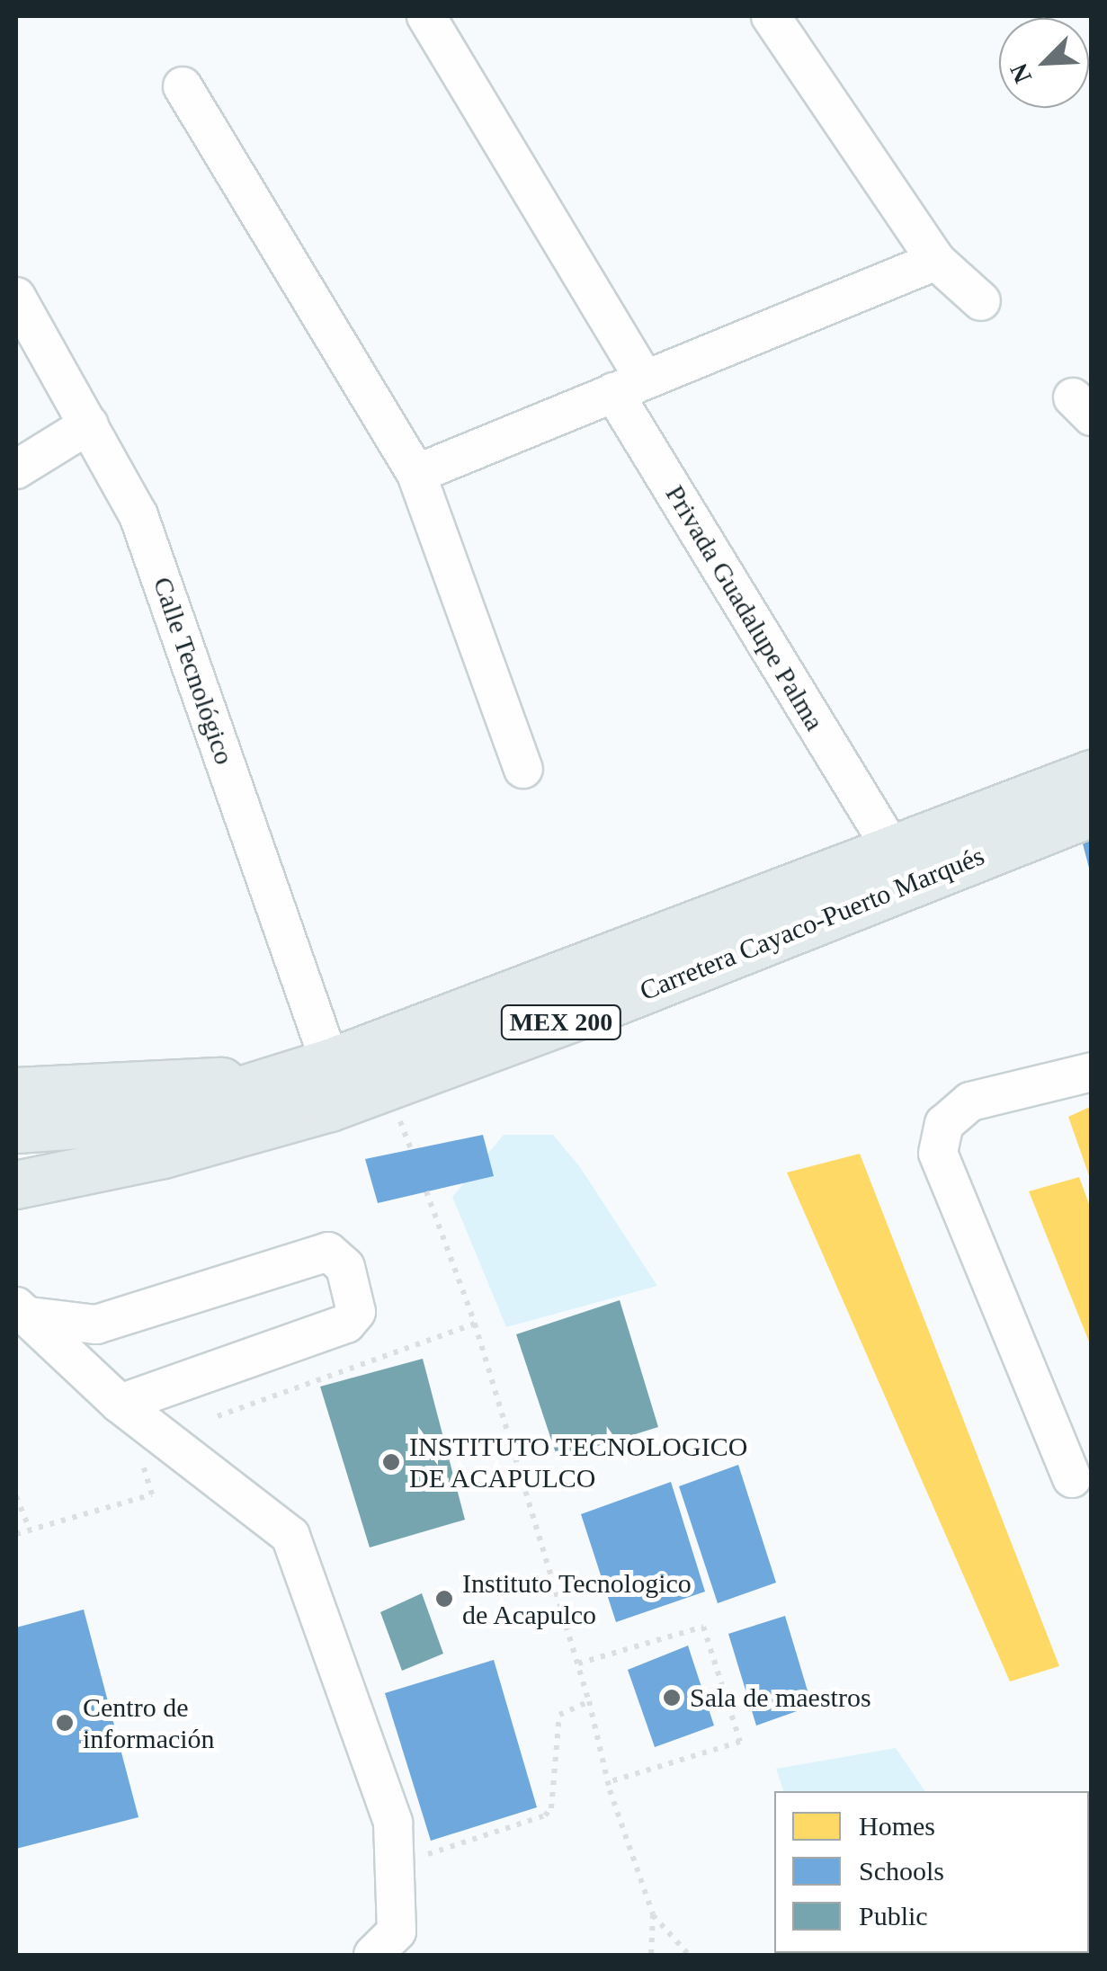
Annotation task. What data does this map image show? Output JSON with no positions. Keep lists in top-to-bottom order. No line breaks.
{"streets":{"main road":["Carretera Cayaco-Puerto Marqués","MEX 200"],"street":["Privada Guadalupe Palma","Calle Tecnológico"]},"crossings":[["Privada Guadalupe Palma","Carretera Cayaco-Puerto Marqués"],["Calle Tecnológico","Carretera Cayaco-Puerto Marqués"]],"places":["INSTITUTO TECNOLOGICO DE ACAPULCO","Instituto Tecnologico de Acapulco","Sala de maestros","Centro de información"],"legend":["Homes","Schools","Public"],"north":"bottom left"}
